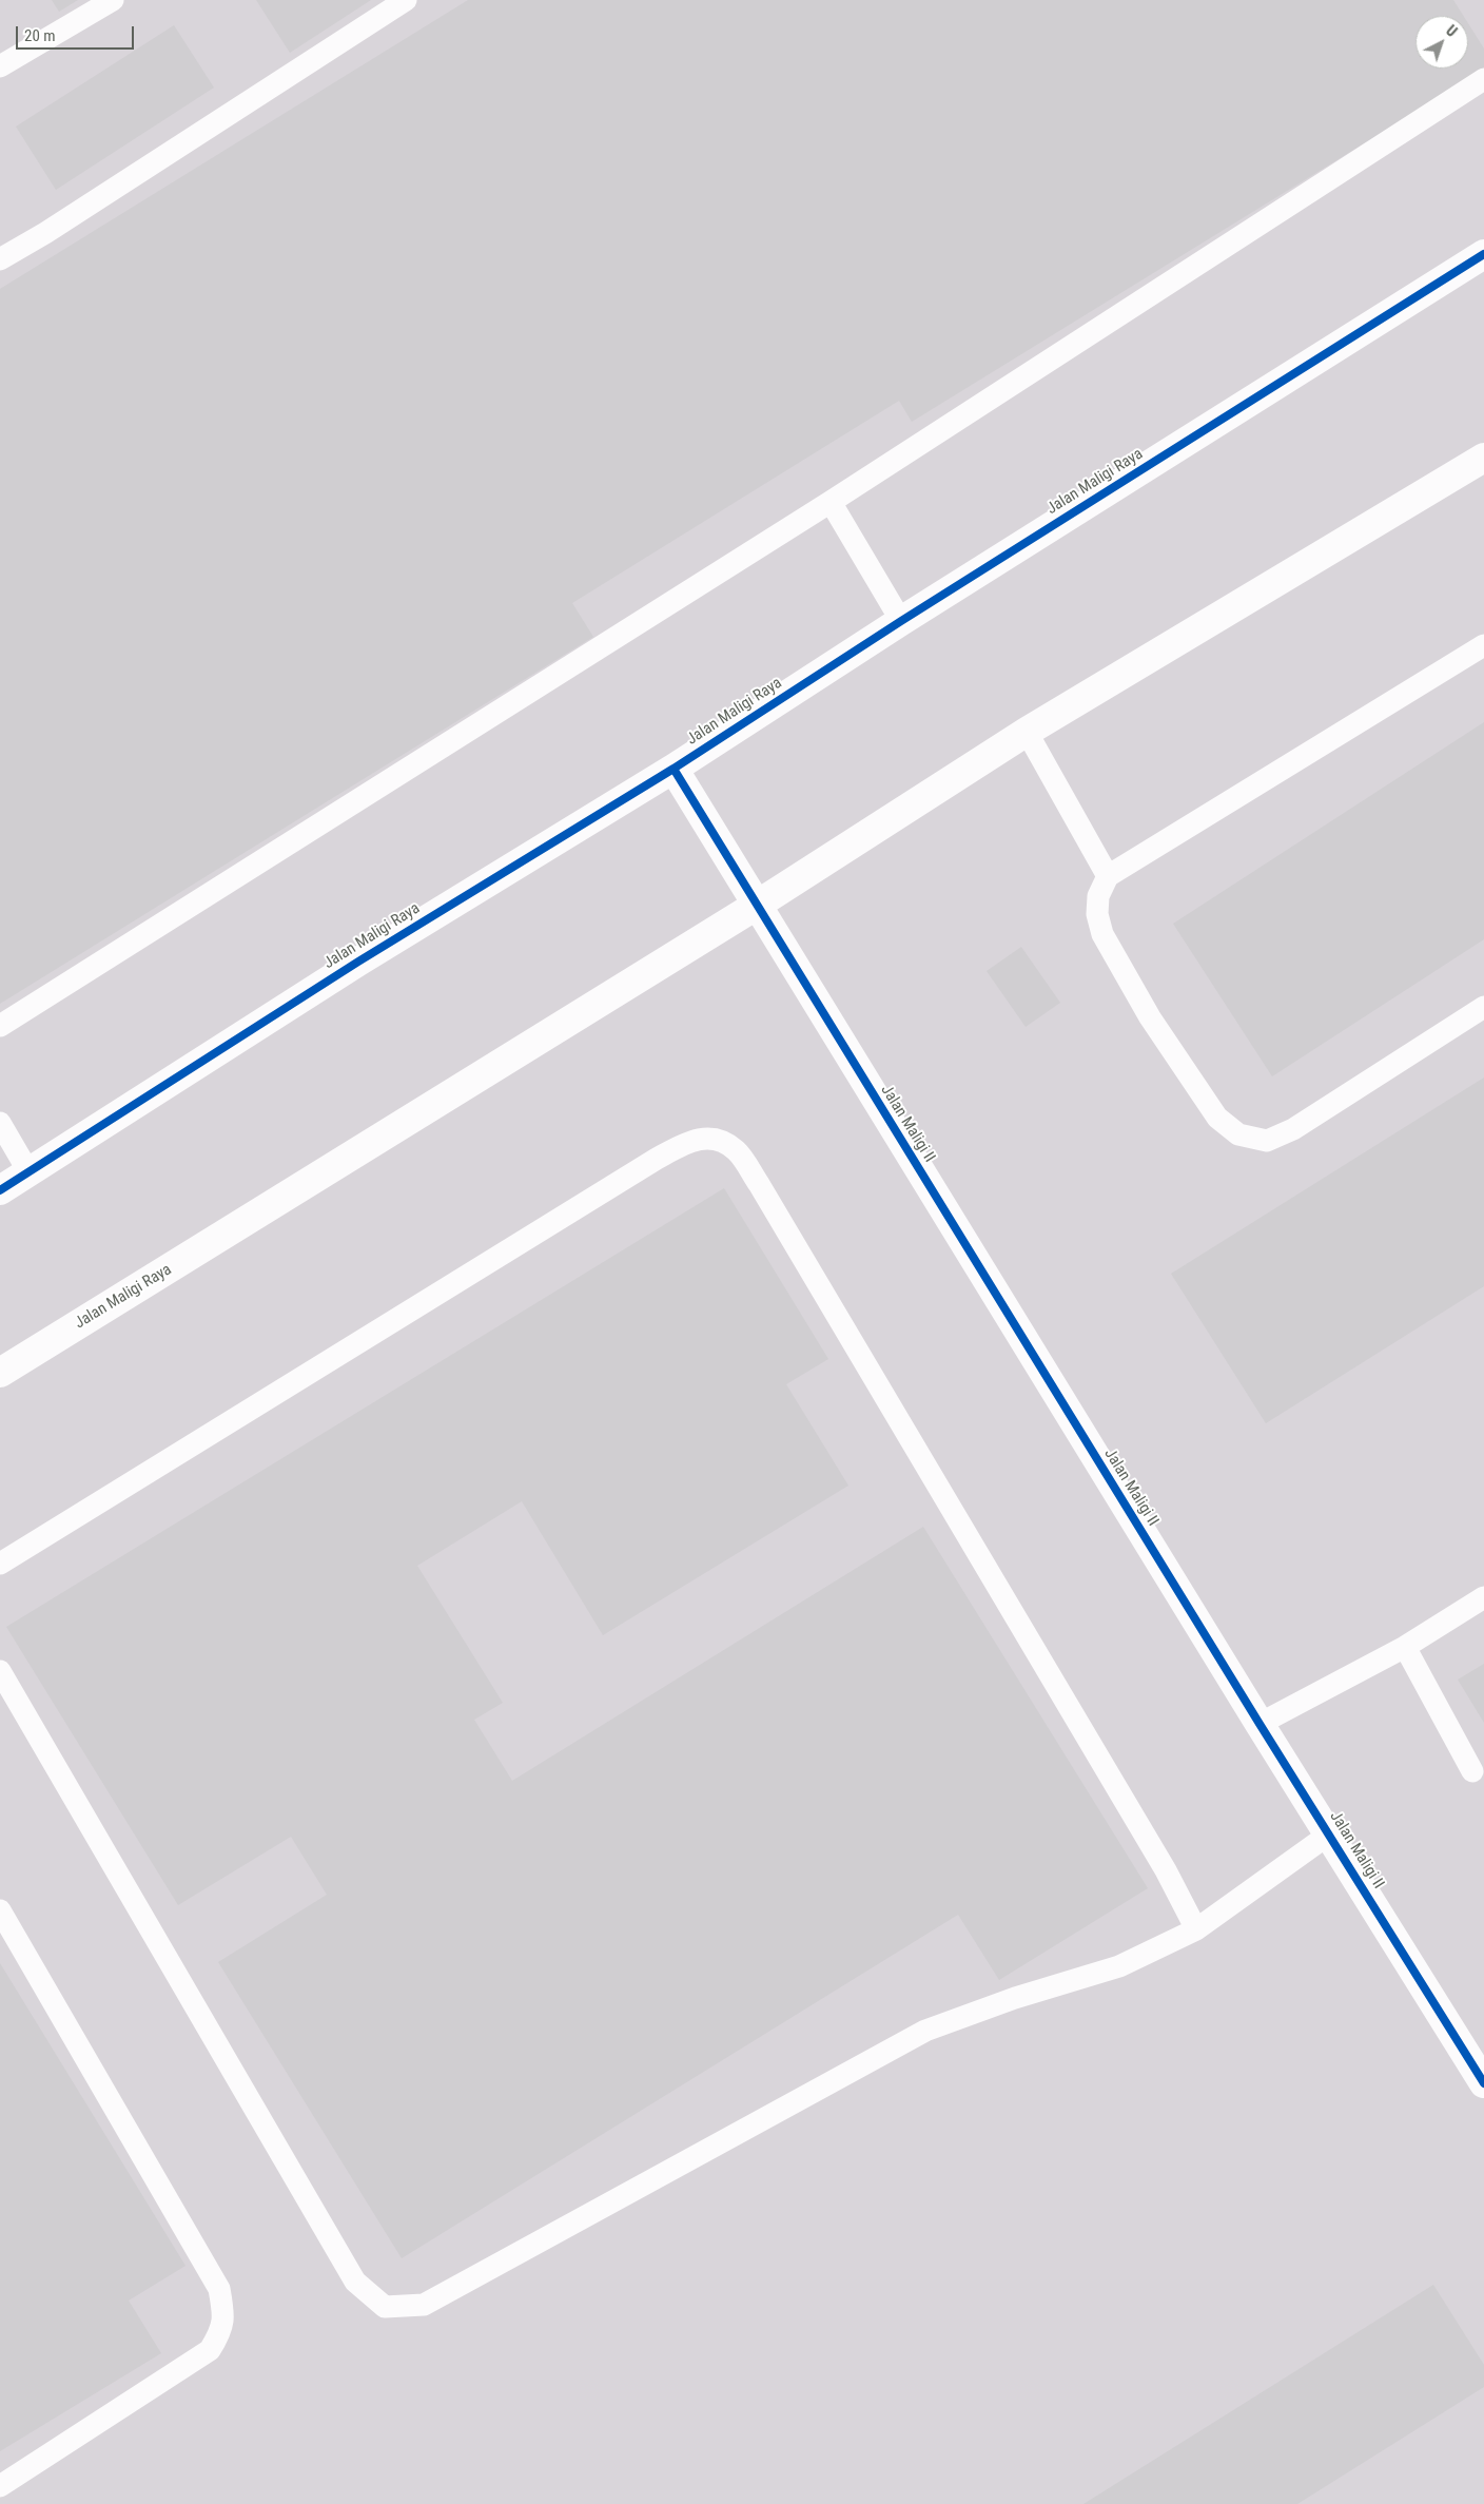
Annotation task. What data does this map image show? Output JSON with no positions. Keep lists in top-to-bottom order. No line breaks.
{"streets":{"street":["Jalan Maligi Raya","Jalan Maligi II"]},"crossings":[["Jalan Maligi Raya","Jalan Maligi II"]],"scale_bar":"20 m","north":"top right"}
